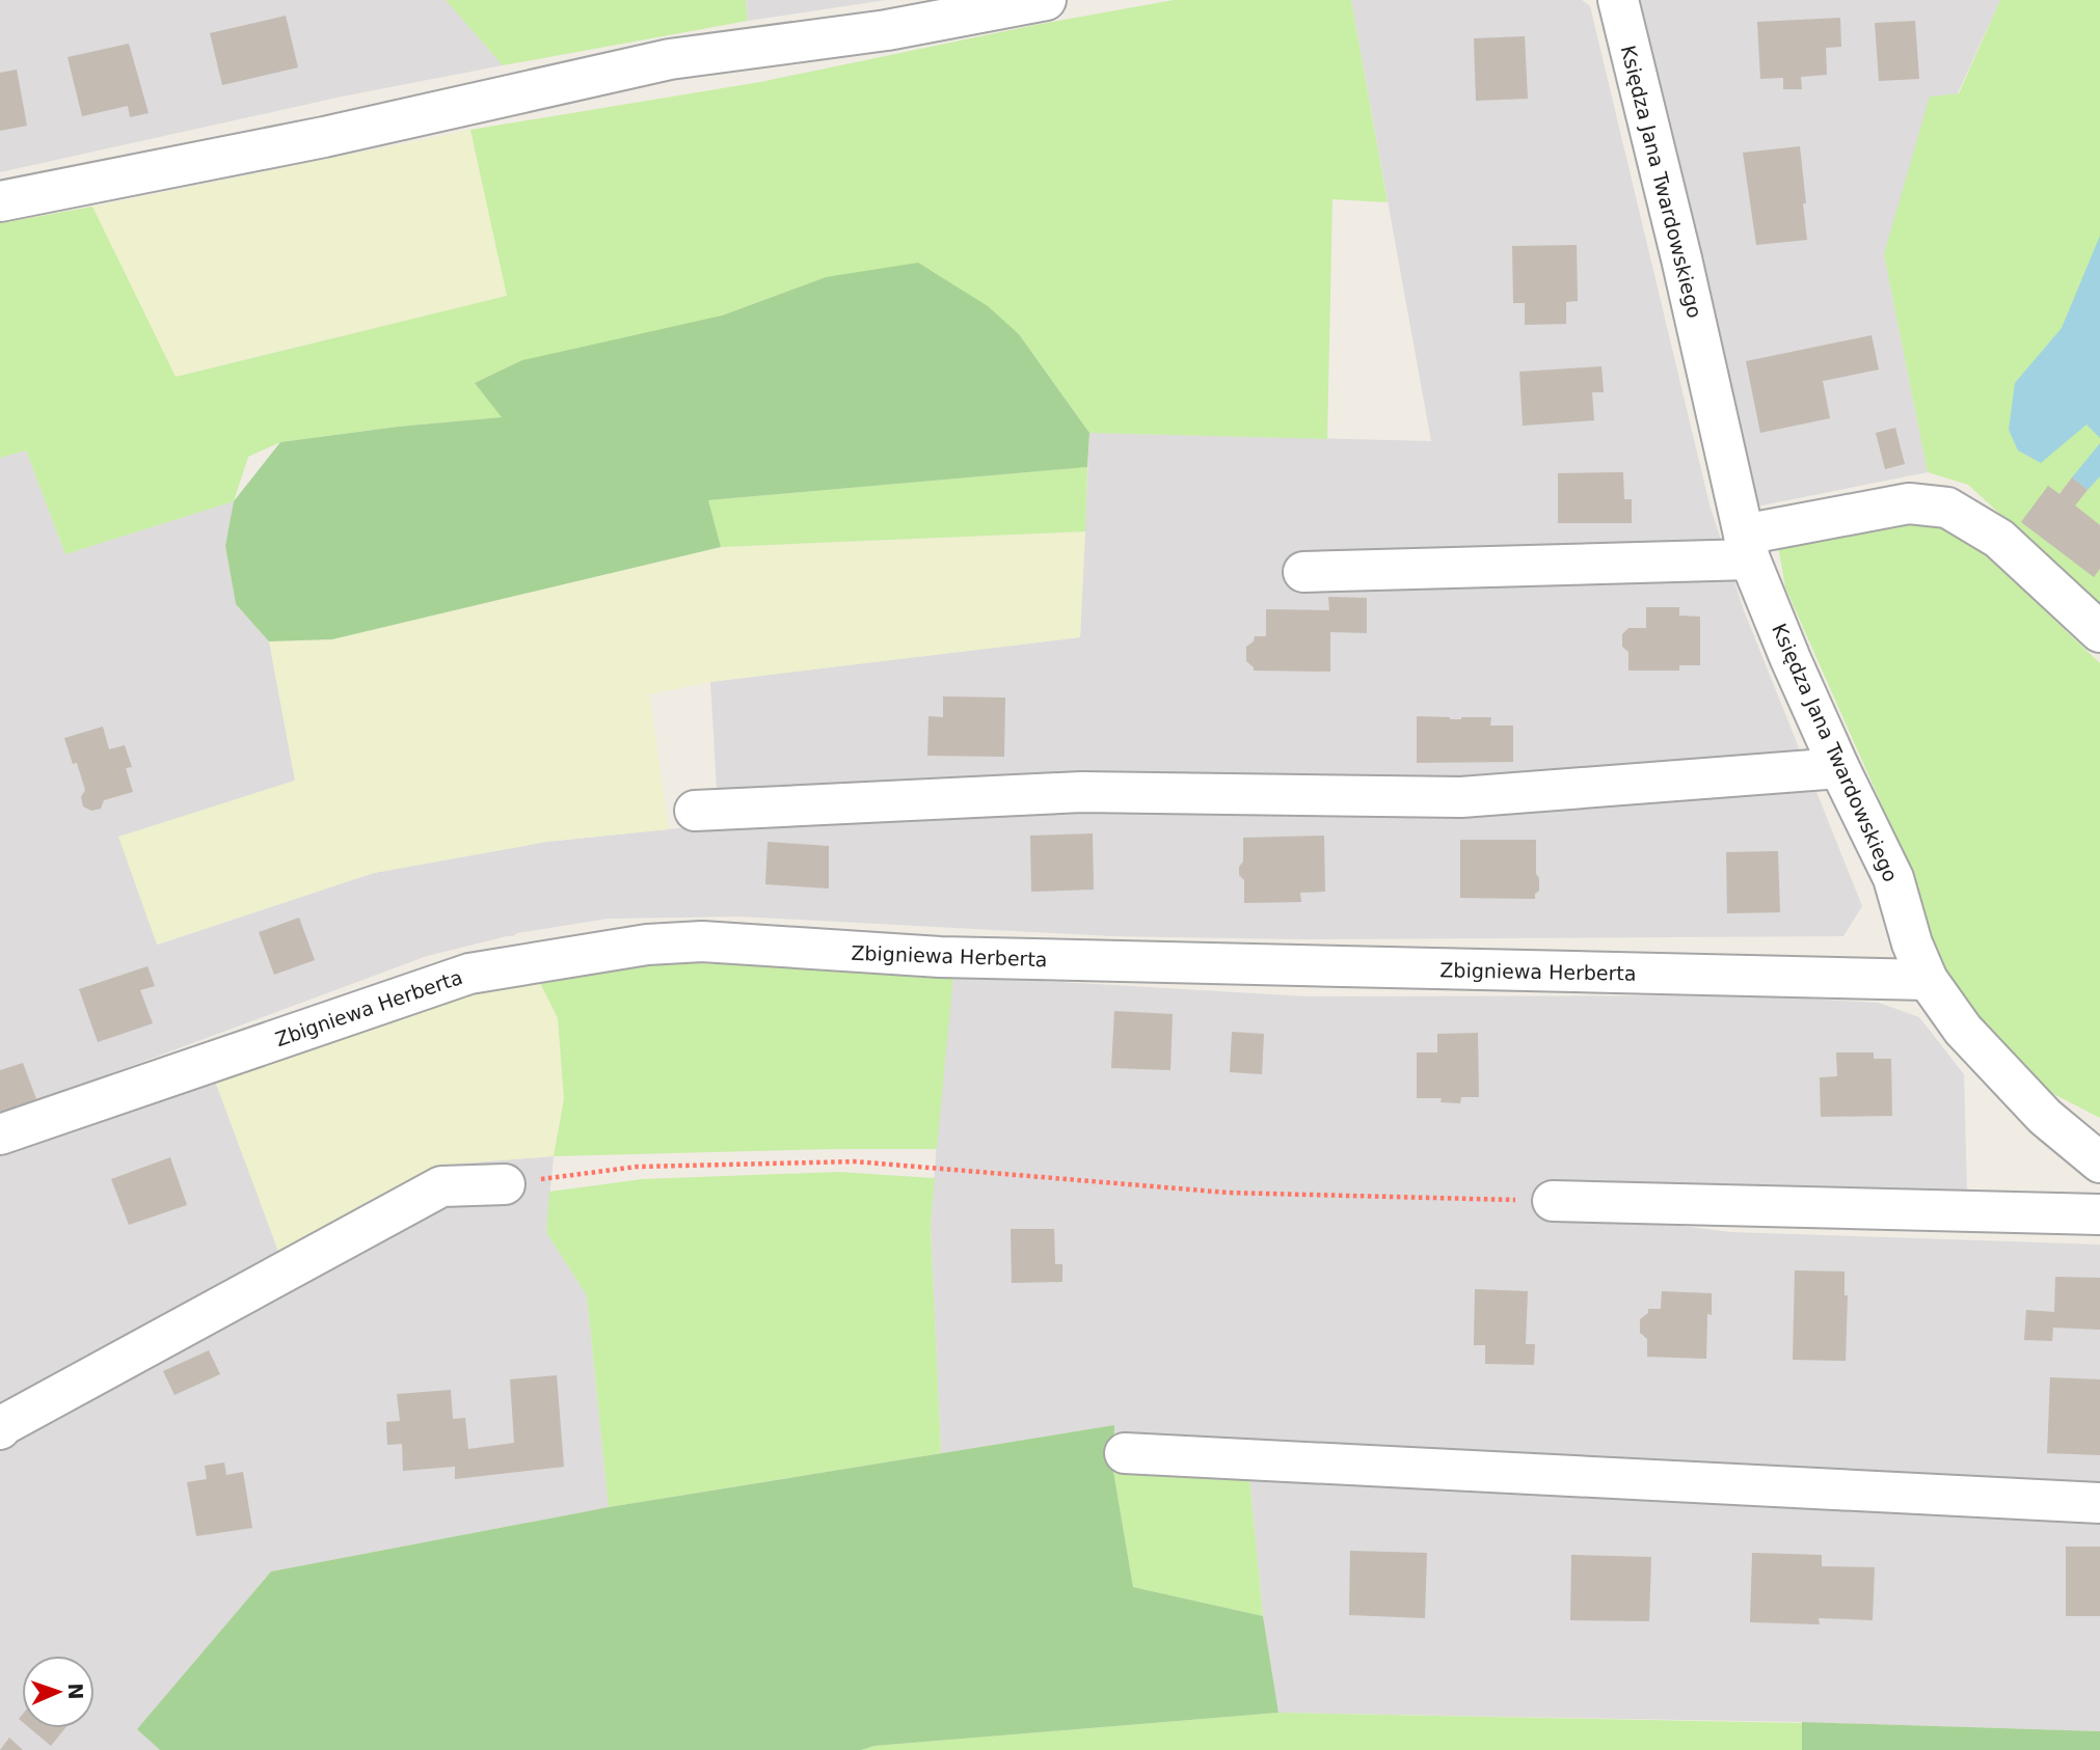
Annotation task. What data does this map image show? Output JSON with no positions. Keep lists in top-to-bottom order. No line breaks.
{"streets":{"street":["Księdza Jana Twardowskiego","Zbigniewa Herberta"]},"crossings":[["Księdza Jana Twardowskiego","Zbigniewa Herberta"]],"north":"right"}
